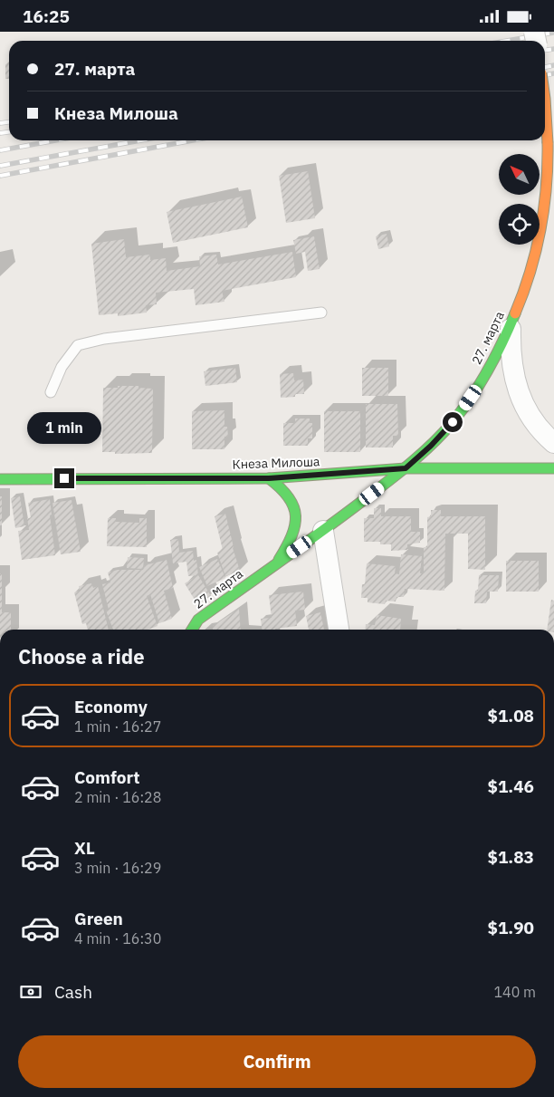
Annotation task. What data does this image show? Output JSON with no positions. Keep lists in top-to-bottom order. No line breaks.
{"streets":{"street":["27. марта","Кнеза Милоша"]},"crossings":[["27. марта","Кнеза Милоша"]],"north":"top left","page":{"status":"16:25","banner":["27. марта","Кнеза Милоша"],"bubble":"1 min","heading":"Choose a ride","list":[{"name":"Economy","note":"1 min · 16:27","value":"$1.08"},{"name":"Comfort","note":"2 min · 16:28","value":"$1.46"},{"name":"XL","note":"3 min · 16:29","value":"$1.83"},{"name":"Green","note":"4 min · 16:30","value":"$1.90"}],"pay":["Cash","140 m"],"buttons":"Confirm"}}
